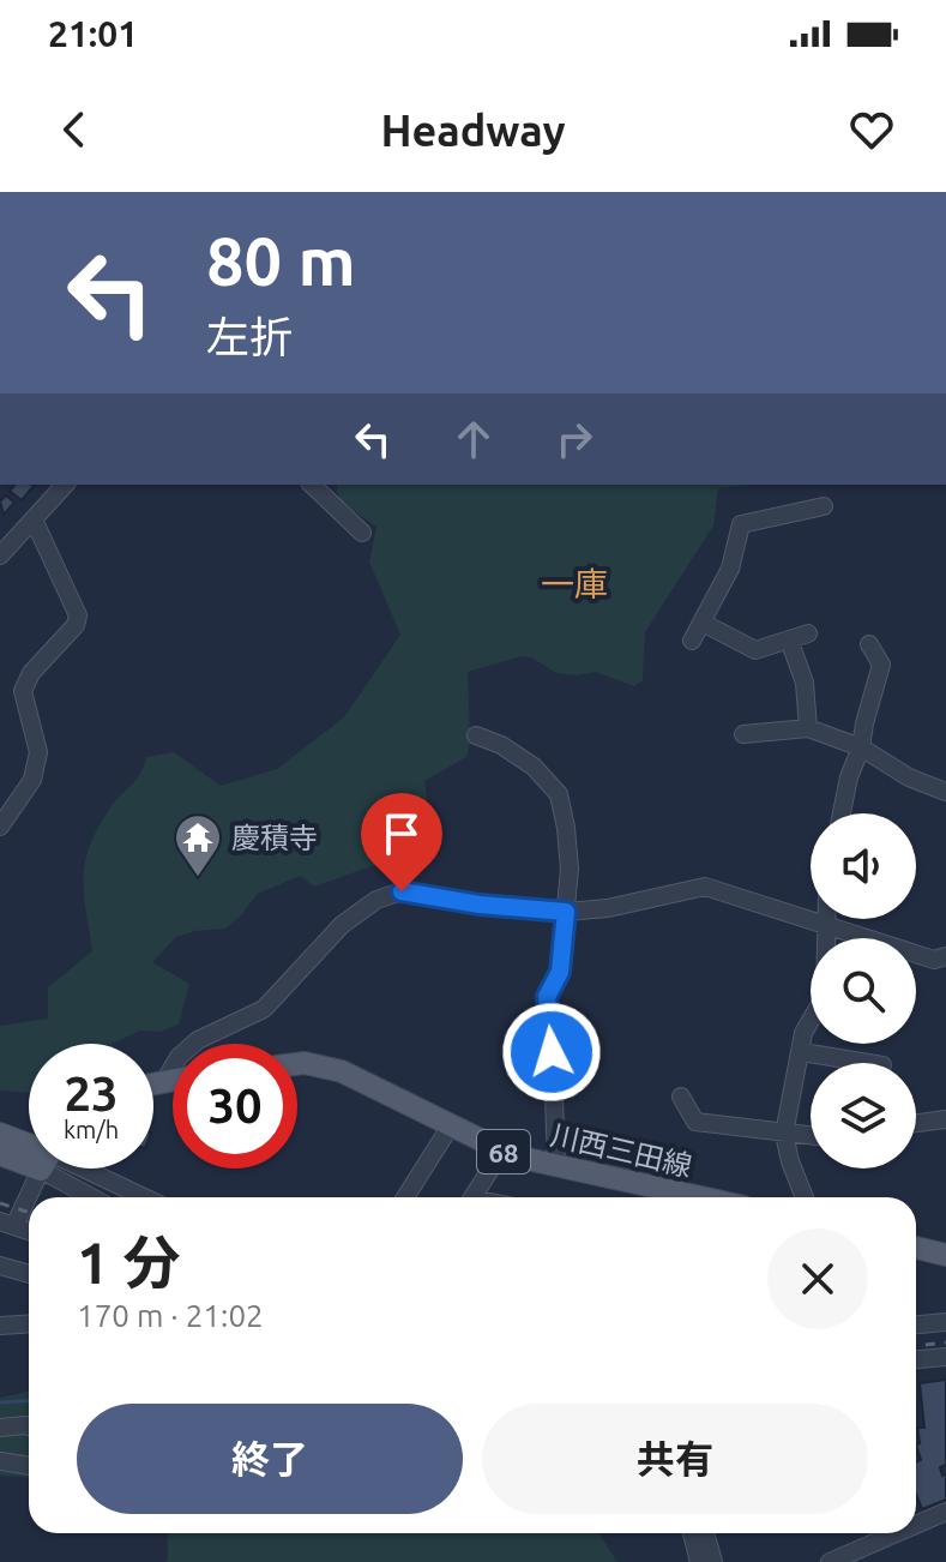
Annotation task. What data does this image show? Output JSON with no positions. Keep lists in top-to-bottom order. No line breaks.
{"streets":{"main road":["川西三田線","68"]},"districts":["一庫"],"places":{"temple":["慶積寺"]},"page":{"status":"21:01","header":"Headway","turn":["80 m","左折"],"speed":"23 km/h","limit":"30","heading":["1 分","170 m · 21:02"],"buttons":["終了","共有"]}}
